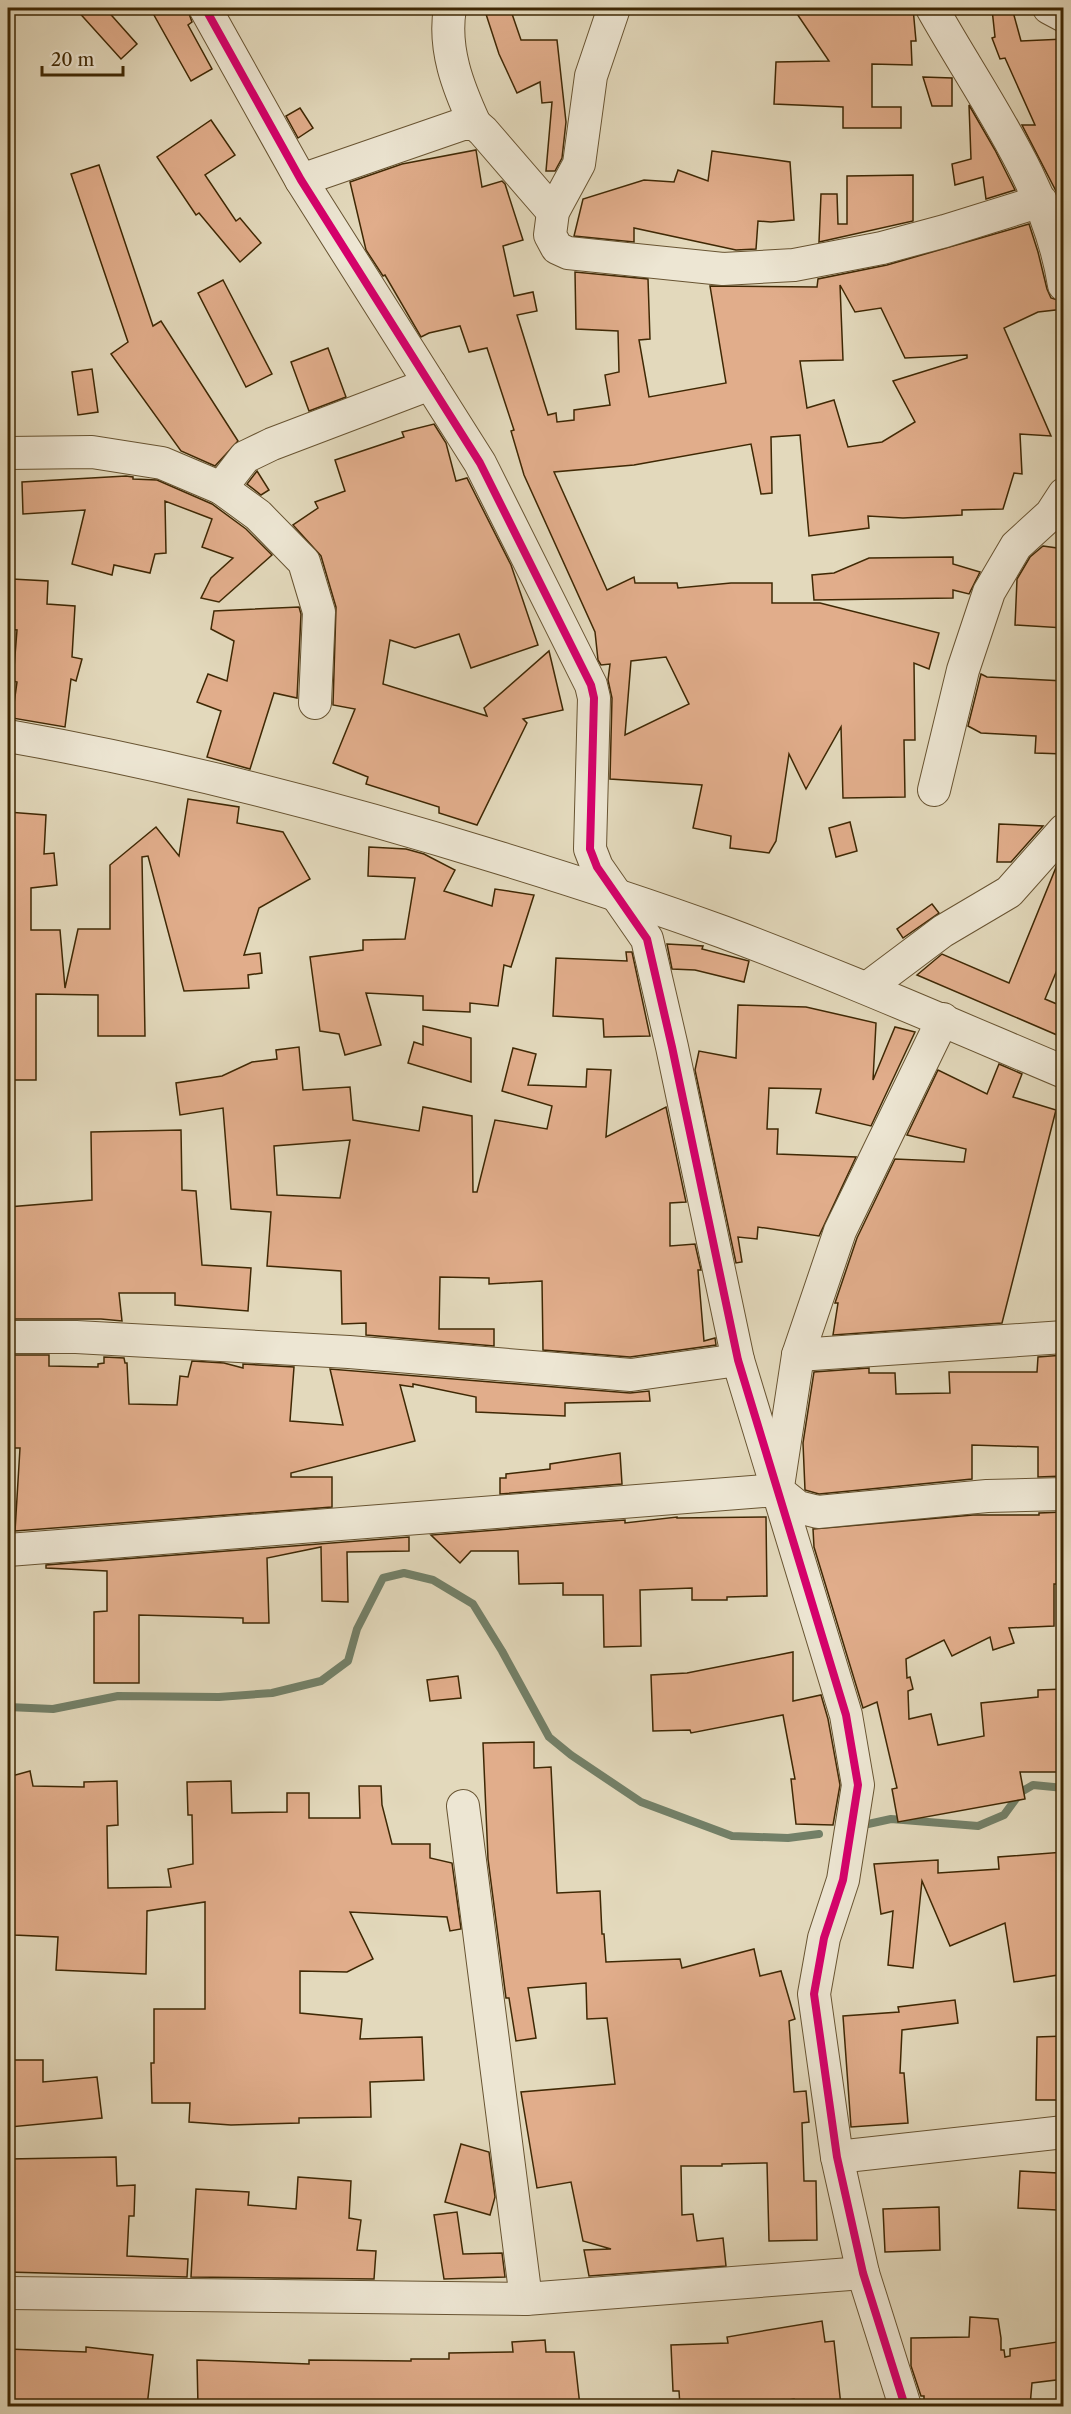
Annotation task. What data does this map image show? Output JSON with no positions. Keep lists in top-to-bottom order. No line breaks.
{"scale_bar":"20 m"}
